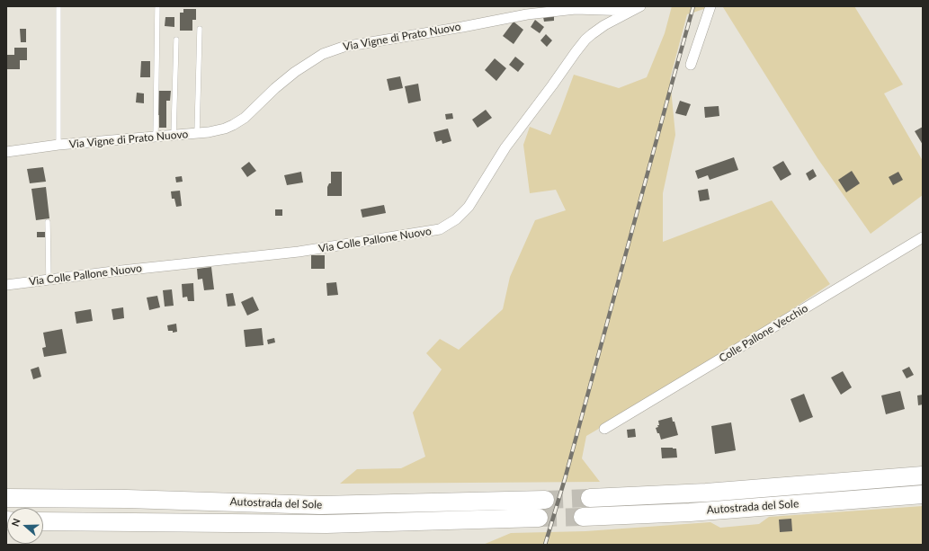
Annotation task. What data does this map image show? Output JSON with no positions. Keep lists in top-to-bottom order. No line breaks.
{"streets":{"highway":["Autostrada del Sole"],"street":["Via Vigne di Prato Nuovo","Via Colle Pallone Nuovo","Colle Pallone Vecchio"]},"crossings":[["Via Vigne di Prato Nuovo","Via Colle Pallone Nuovo"]],"north":"left"}
